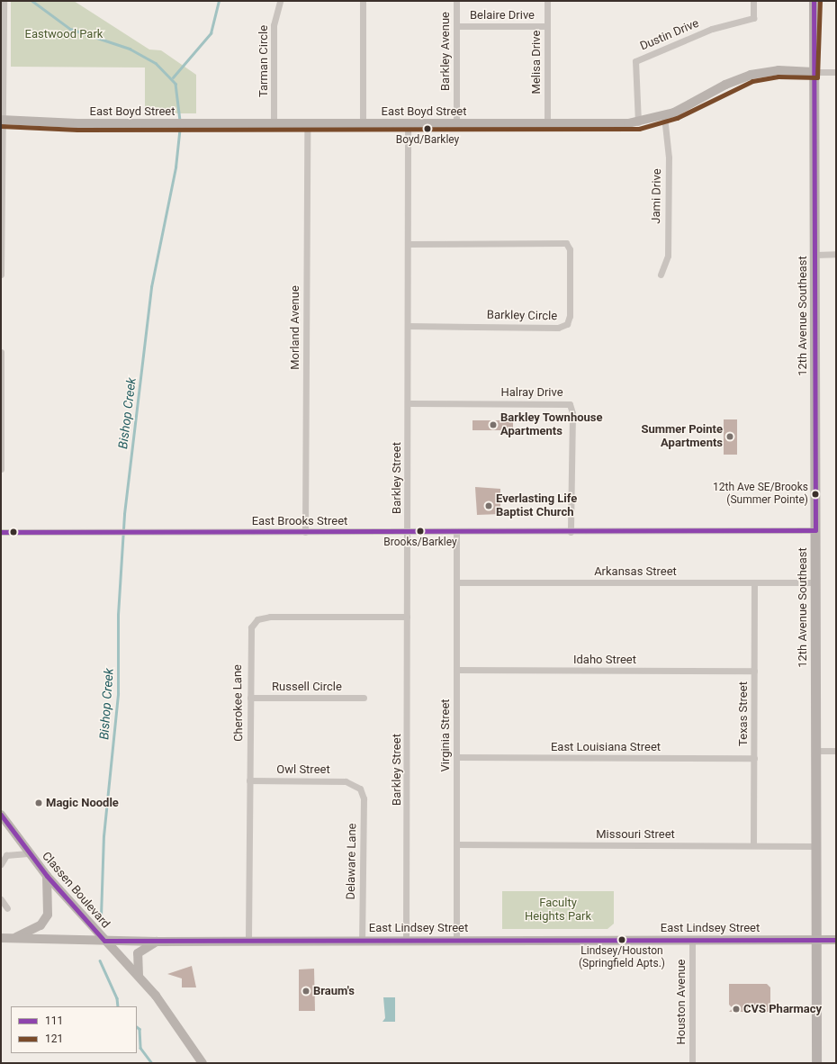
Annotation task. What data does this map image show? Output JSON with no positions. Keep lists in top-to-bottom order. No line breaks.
{"streets":{"main road":["12th Avenue Southeast"],"street":["Belaire Drive","Dustin Drive","Barkley Avenue","Tarman Circle","Melisa Drive","East Boyd Street","Jami Drive","Barkley Circle","Morland Avenue","Halray Drive","Barkley Street","East Brooks Street","Arkansas Street","Idaho Street","Russell Circle","Cherokee Lane","Texas Street","Virginia Street","East Louisiana Street","Owl Street","Missouri Street","Delaware Lane","Classen Boulevard","East Lindsey Street","Houston Avenue"]},"crossings":[["Belaire Drive","Barkley Avenue"],["Belaire Drive","Melisa Drive"],["Dustin Drive","East Boyd Street"],["Barkley Avenue","East Boyd Street"],["Tarman Circle","East Boyd Street"],["Melisa Drive","East Boyd Street"],["East Boyd Street","Jami Drive"],["East Boyd Street","12th Avenue Southeast"],["East Boyd Street","Morland Avenue"],["East Boyd Street","Barkley Street"],["Barkley Circle","Barkley Street"],["12th Avenue Southeast","East Brooks Street"],["12th Avenue Southeast","Arkansas Street"],["12th Avenue Southeast","Missouri Street"],["12th Avenue Southeast","East Lindsey Street"],["Morland Avenue","East Brooks Street"],["Halray Drive","Barkley Street"],["Halray Drive","East Brooks Street"],["Barkley Street","East Brooks Street"],["Barkley Street","Cherokee Lane"],["Barkley Street","East Lindsey Street"],["East Brooks Street","Virginia Street"],["Arkansas Street","Texas Street"],["Arkansas Street","Virginia Street"],["Idaho Street","Texas Street"],["Idaho Street","Virginia Street"],["Russell Circle","Cherokee Lane"],["Cherokee Lane","Owl Street"],["Cherokee Lane","East Lindsey Street"],["Texas Street","East Louisiana Street"],["Texas Street","Missouri Street"],["Virginia Street","East Louisiana Street"],["Virginia Street","Missouri Street"],["Virginia Street","East Lindsey Street"],["Owl Street","Delaware Lane"],["Delaware Lane","East Lindsey Street"],["Classen Boulevard","East Lindsey Street"],["East Lindsey Street","Houston Avenue"]],"water":["Bishop Creek"],"parks":["Eastwood Park","Faculty Heights Park"],"places":["Boyd/Barkley","Barkley Townhouse Apartments","Summer Pointe Apartments","12th Ave SE/Brooks (Summer Pointe)","Everlasting Life Baptist Church","Brooks/Barkley","Magic Noodle","Lindsey/Houston (Springfield Apts.)","Braum's","CVS Pharmacy"],"lines":["transit line 111","transit line 121"],"legend":["111","121"]}
